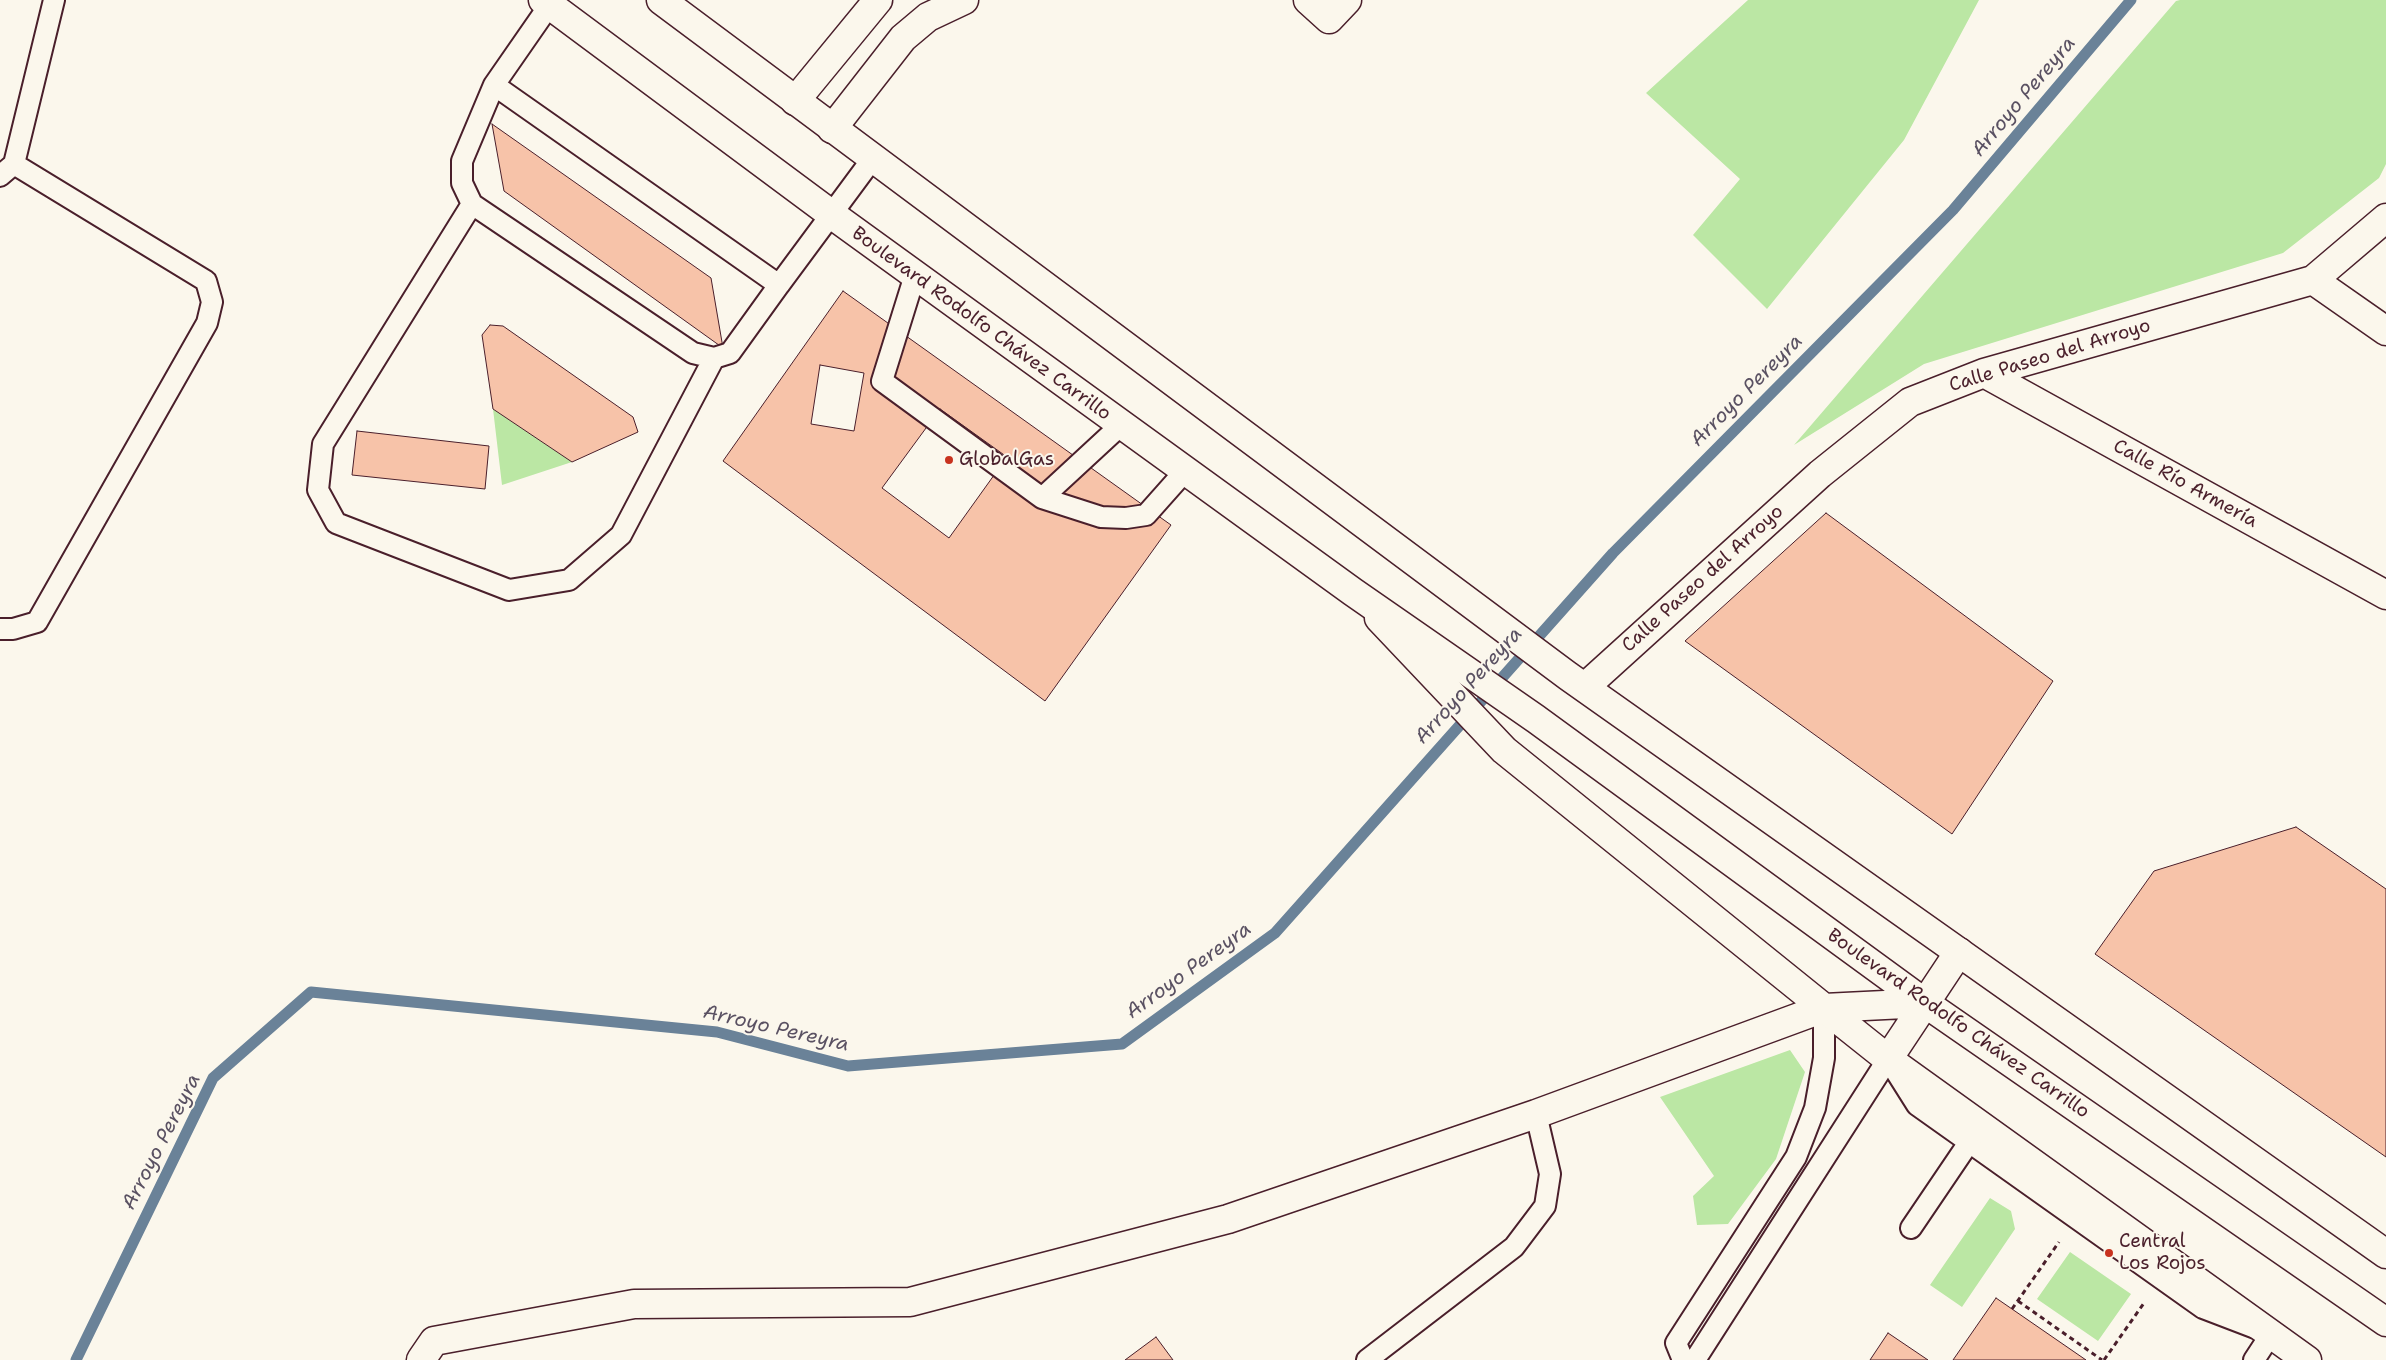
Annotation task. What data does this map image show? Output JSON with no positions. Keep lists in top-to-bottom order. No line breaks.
{"streets":{"street":["Boulevard Rodolfo Chávez Carrillo","Calle Paseo del Arroyo","Calle Río Armería"]},"crossings":[["Calle Paseo del Arroyo","Calle Río Armería"]],"water":["Arroyo Pereyra"],"places":["GlobalGas","Central Los Rojos"]}
